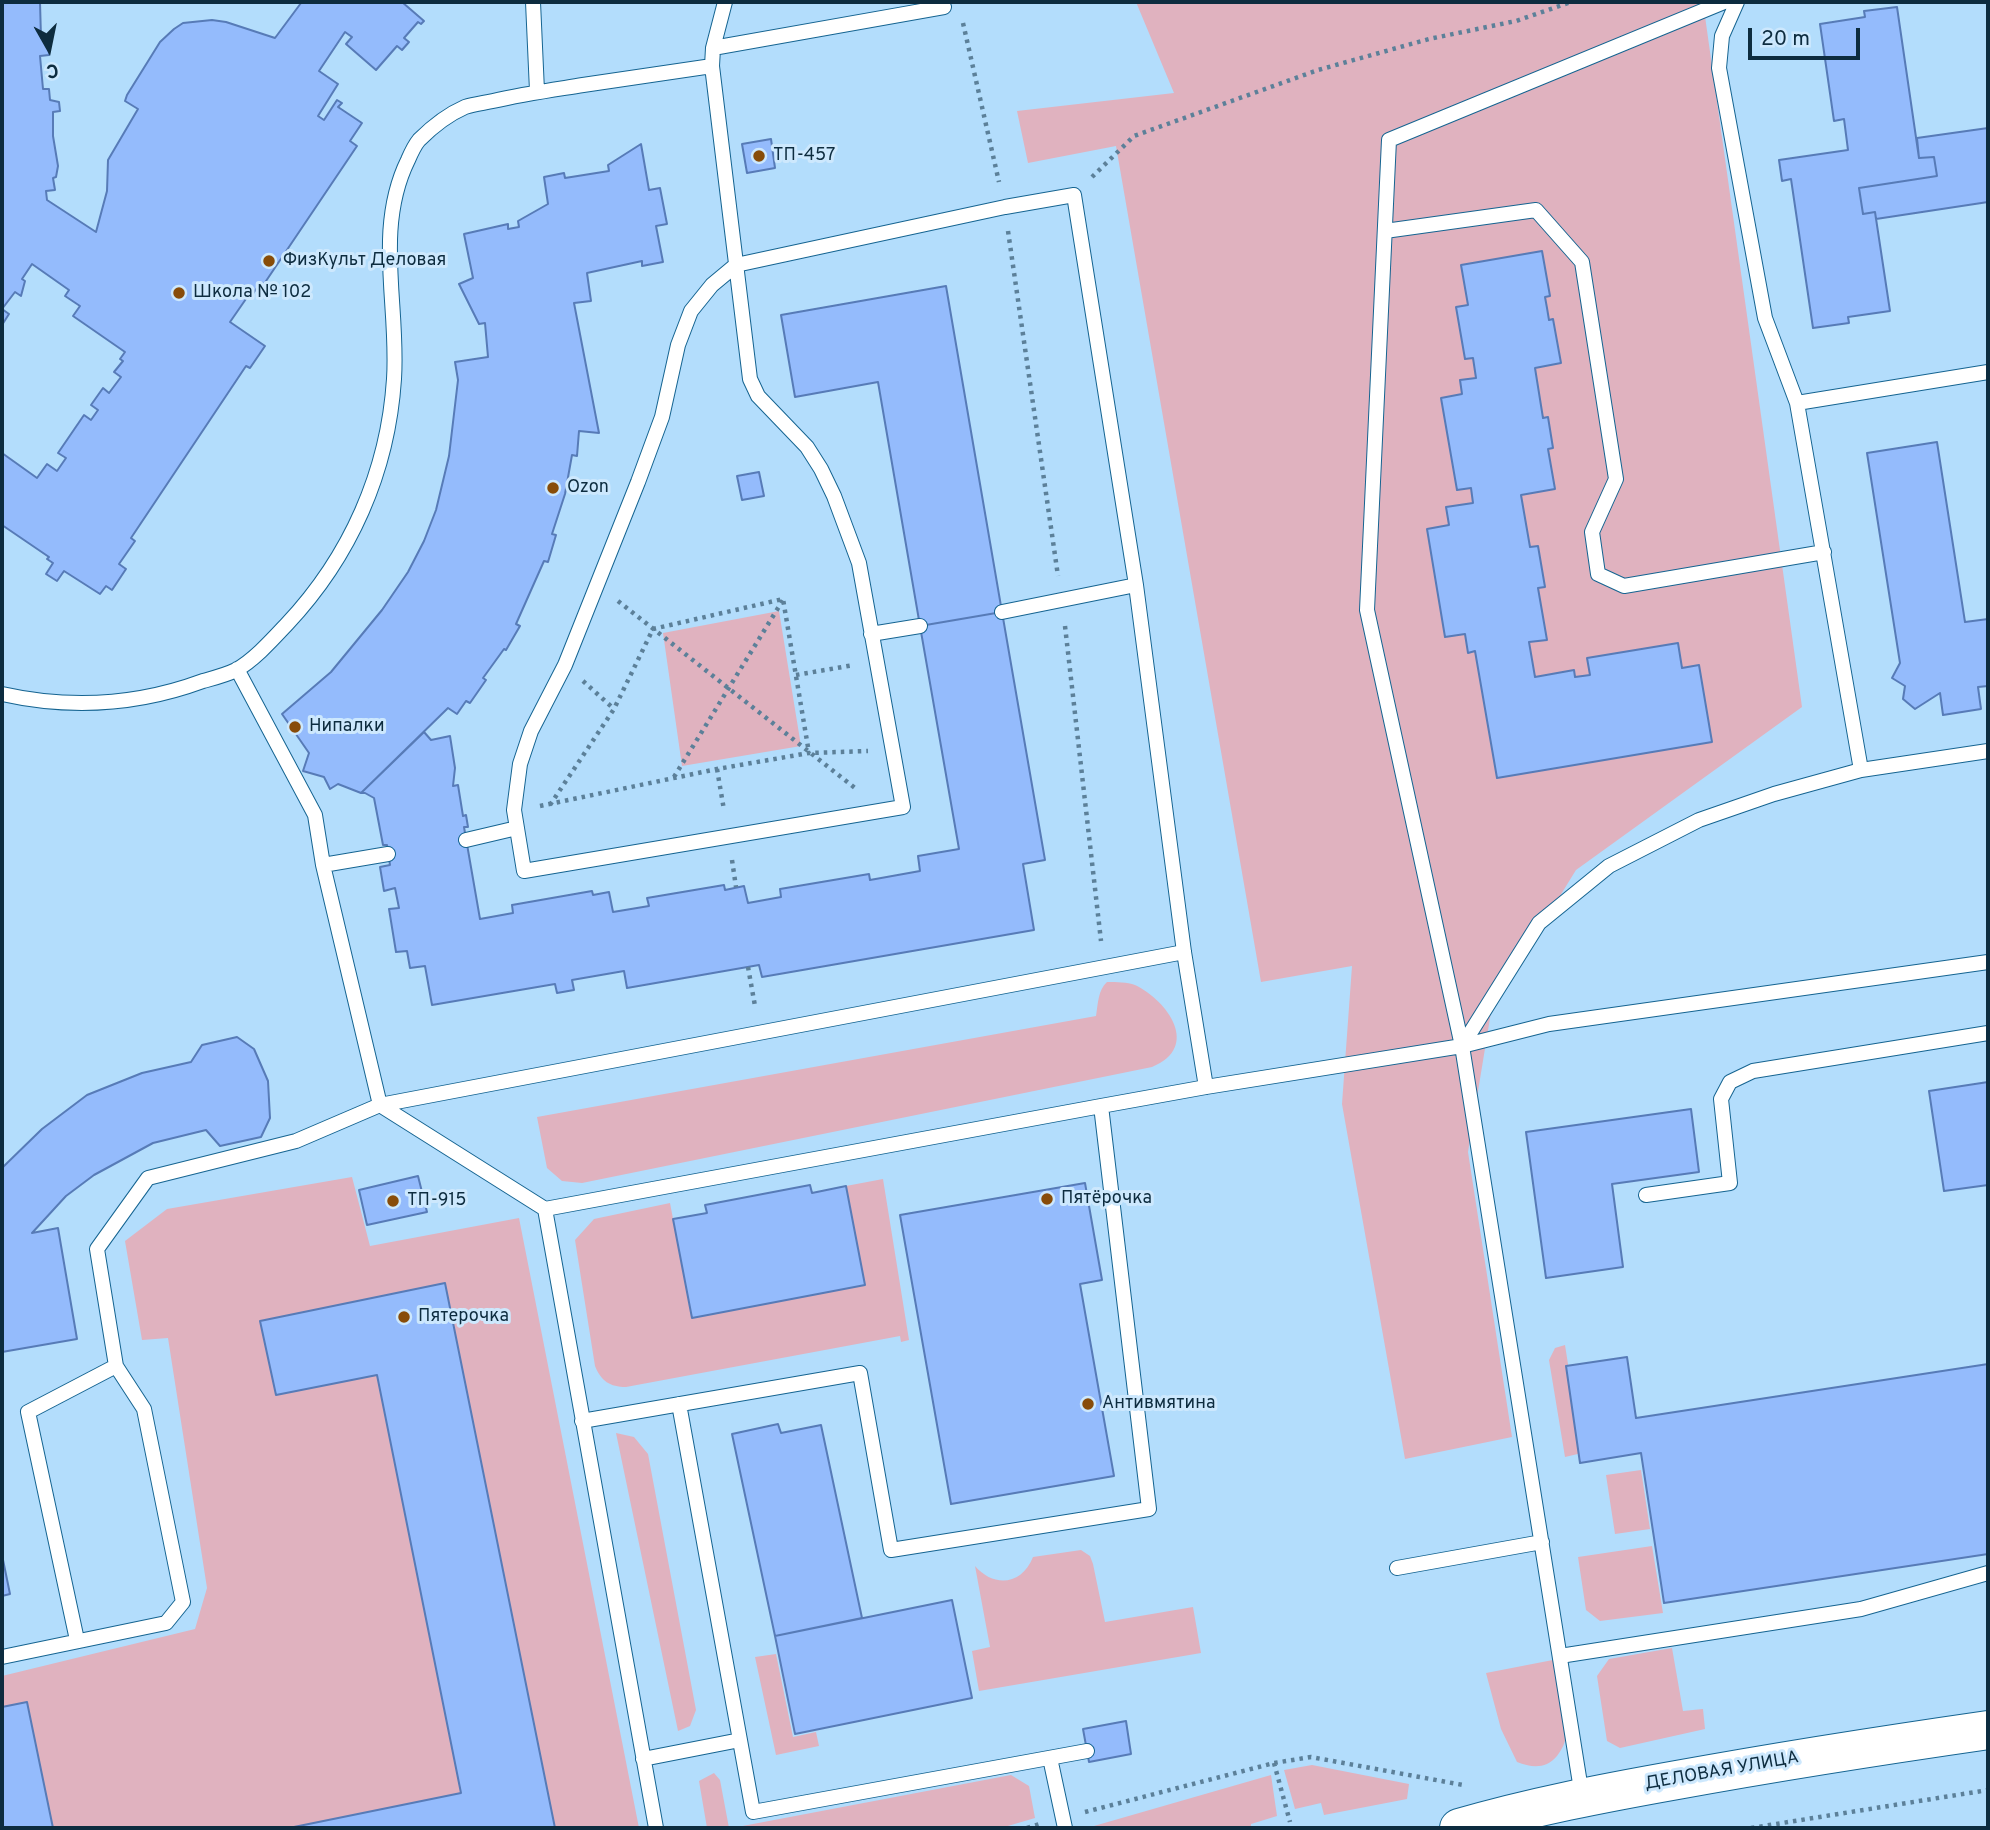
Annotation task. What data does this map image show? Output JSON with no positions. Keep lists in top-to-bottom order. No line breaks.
{"streets":{"street":["ДЕЛОВАЯ УЛИЦА"]},"places":["ТП-457","ФизКульт Деловая","Школа № 102","Ozon","Нипалки","Пятёрочка","ТП-915","Пятерочка","Антивмятина"],"scale_bar":"20 m","north":"bottom"}
